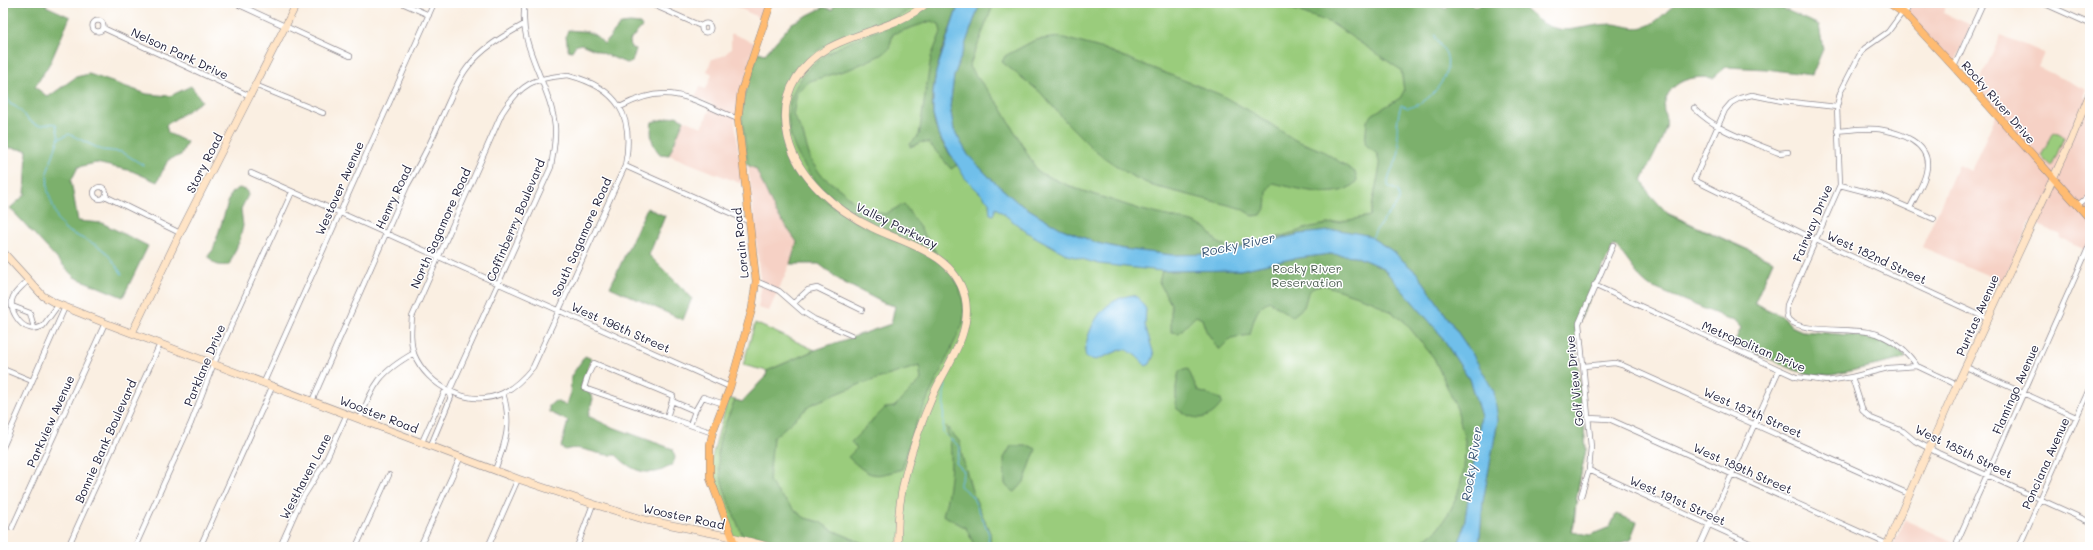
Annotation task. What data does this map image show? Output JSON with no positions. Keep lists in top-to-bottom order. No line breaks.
{"streets":{"main road":["Rocky River Drive","Lorain Road"],"street":["Nelson Park Drive","Story Road","Westover Avenue","Henry Road","Coffinberry Boulevard","Fairway Drive","Valley Parkway","North Sagamore Road","South Sagamore Road","West 182nd Street","Puritas Avenue","West 196th Street","Metropolitan Drive","Parklane Drive","Golf View Drive","Flamingo Avenue","West 187th Street","Wooster Road","Parkview Avenue","Bonnie Bank Boulevard","West 185th Street","Ponciana Avenue","West 189th Street","Westhaven Lane","West 191st Street"]},"crossings":[["Nelson Park Drive","Story Road"],["Rocky River Drive","Fairway Drive"],["Rocky River Drive","Puritas Avenue"],["Story Road","Wooster Road"],["Westover Avenue","West 196th Street"],["Westover Avenue","Wooster Road"],["Henry Road","Coffinberry Boulevard"],["Henry Road","West 196th Street"],["Henry Road","Wooster Road"],["Coffinberry Boulevard","North Sagamore Road"],["Coffinberry Boulevard","South Sagamore Road"],["Coffinberry Boulevard","West 196th Street"],["Coffinberry Boulevard","Wooster Road"],["Fairway Drive","West 182nd Street"],["Fairway Drive","Metropolitan Drive"],["North Sagamore Road","South Sagamore Road"],["North Sagamore Road","West 196th Street"],["South Sagamore Road","West 196th Street"],["Lorain Road","West 196th Street"],["Lorain Road","Wooster Road"],["West 182nd Street","Puritas Avenue"],["Puritas Avenue","Metropolitan Drive"],["Puritas Avenue","West 187th Street"],["Puritas Avenue","West 185th Street"],["Puritas Avenue","West 189th Street"],["West 196th Street","Parklane Drive"],["Metropolitan Drive","Golf View Drive"],["Metropolitan Drive","West 185th Street"],["Parklane Drive","Wooster Road"],["Golf View Drive","West 187th Street"],["Golf View Drive","West 189th Street"],["Golf View Drive","West 191st Street"],["Flamingo Avenue","West 185th Street"],["Wooster Road","Parkview Avenue"],["Wooster Road","Bonnie Bank Boulevard"],["Wooster Road","Westhaven Lane"],["West 185th Street","Ponciana Avenue"]],"water":["Rocky River"],"parks":["Rocky River Reservation"]}
